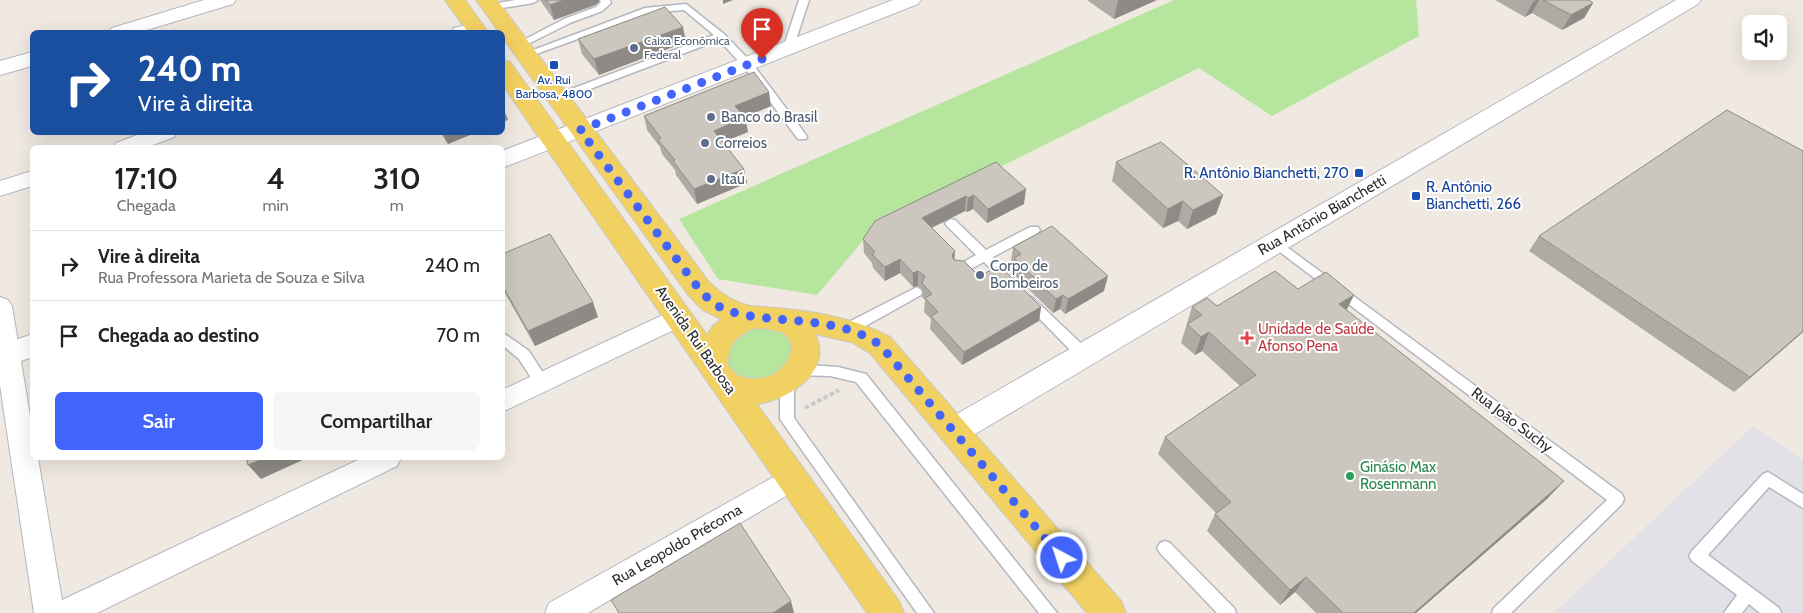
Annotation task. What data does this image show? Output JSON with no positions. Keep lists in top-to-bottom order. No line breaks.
{"streets":{"main road":["Avenida Rui Barbosa"],"street":["Rua Antônio Bianchetti","Rua Leopoldo Précoma"],"lane":["Rua João Suchy"]},"crossings":[["Rua Antônio Bianchetti","Avenida Rui Barbosa"],["Rua Antônio Bianchetti","Rua João Suchy"],["Avenida Rui Barbosa","Rua Leopoldo Précoma"]],"places":{"other":["Caixa Econômica Federal","Banco do Brasil","Correios","Itaú","Corpo de Bombeiros","Ginásio Max Rosenmann"],"transit":["Av. Rui Barbosa, 4800","R. Antônio Bianchetti, 270","R. Antônio Bianchetti, 266"],"health":["Unidade de Saúde Afonso Pena"]},"page":{"turn":["240 m","Vire à direita"],"eta":["17:10","Chegada","4","min","310","m"],"list":[{"name":"Vire à direita","note":"Rua Professora Marieta de Souza e Silva","value":"240 m"},{"name":"Chegada ao destino","value":"70 m"}],"buttons":["Sair","Compartilhar"]}}
